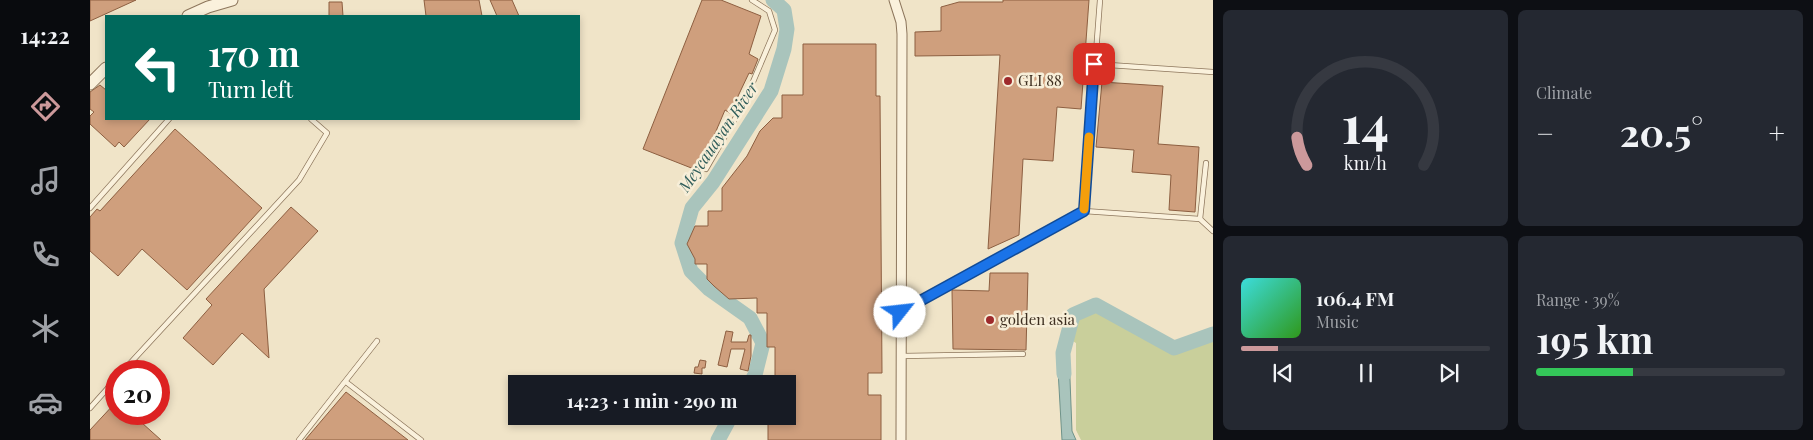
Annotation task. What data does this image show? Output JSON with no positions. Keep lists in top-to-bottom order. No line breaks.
{"water":["Meycauayan River"],"places":["GLI 88","golden asia"],"page":{"tabs":"14:22","tile":["Climate",["Range · 39%","195 km"]],"turn":["170 m","Turn left"],"heat":["−","20.5°","+"],"song":["106.4 FM","Music"],"limit":"20","trip":"14:23 · 1 min · 290 m","gauge":["14","km/h"]}}
